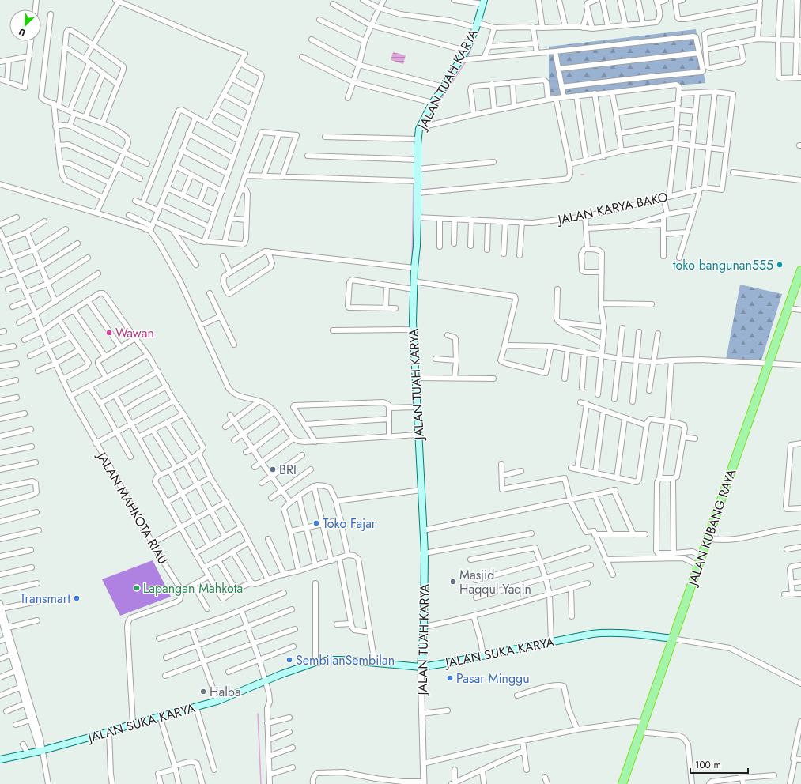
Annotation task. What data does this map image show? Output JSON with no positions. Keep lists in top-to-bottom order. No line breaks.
{"streets":{"highway":["JALAN KUBANG RAYA"],"main road":["JALAN TUAH KARYA","JALAN SUKA KARYA"],"street":["JALAN KARYA BAKO","JALAN MAHKOTA RIAU"]},"crossings":[["JALAN TUAH KARYA","JALAN KARYA BAKO"],["JALAN TUAH KARYA","JALAN SUKA KARYA"],["JALAN KUBANG RAYA","JALAN SUKA KARYA"]],"places":["toko bangunan555","Wawan","BRI","Toko Fajar","Masjid Haqqul Yaqin","Lapangan Mahkota","Transmart","SembilanSembilan","Pasar Minggu","Halba"],"scale_bar":"100 m","north":"bottom left"}
